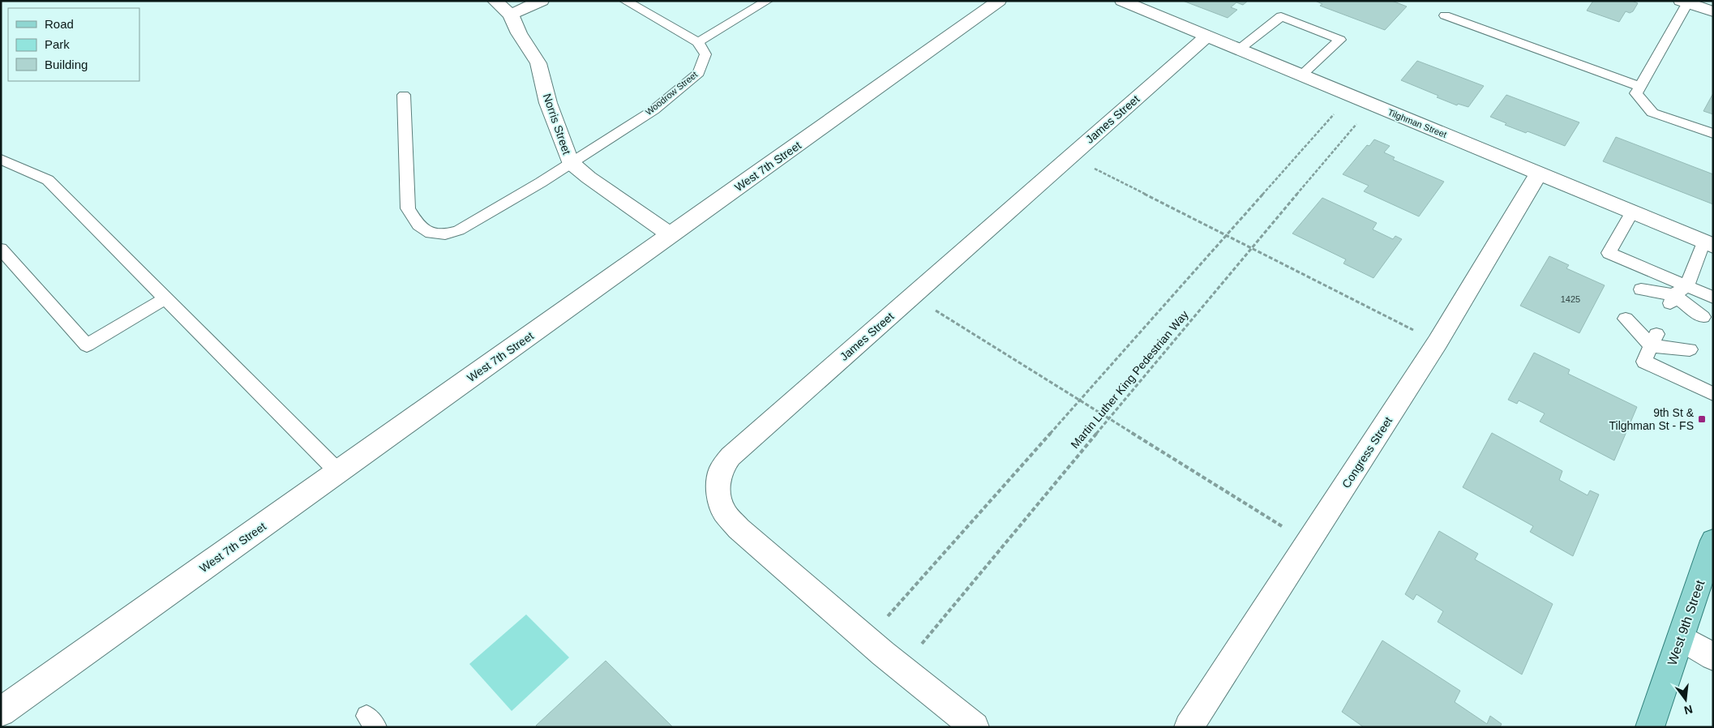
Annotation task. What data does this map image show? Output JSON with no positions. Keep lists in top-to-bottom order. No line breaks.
{"streets":{"main road":["West 9th Street"],"street":["James Street","Tilghman Street","Norris Street","West 7th Street","Congress Street"],"lane":["Woodrow Street"],"path":["Martin Luther King Pedestrian Way"]},"crossings":[["Woodrow Street","Norris Street"],["James Street","Tilghman Street"],["James Street","Martin Luther King Pedestrian Way"],["Tilghman Street","Martin Luther King Pedestrian Way"],["Tilghman Street","Congress Street"],["Norris Street","West 7th Street"]],"places":{"transit":["9th St & Tilghman St - FS"]},"house_numbers":["1425"],"legend":["Road","Park","Building"],"north":"bottom"}
